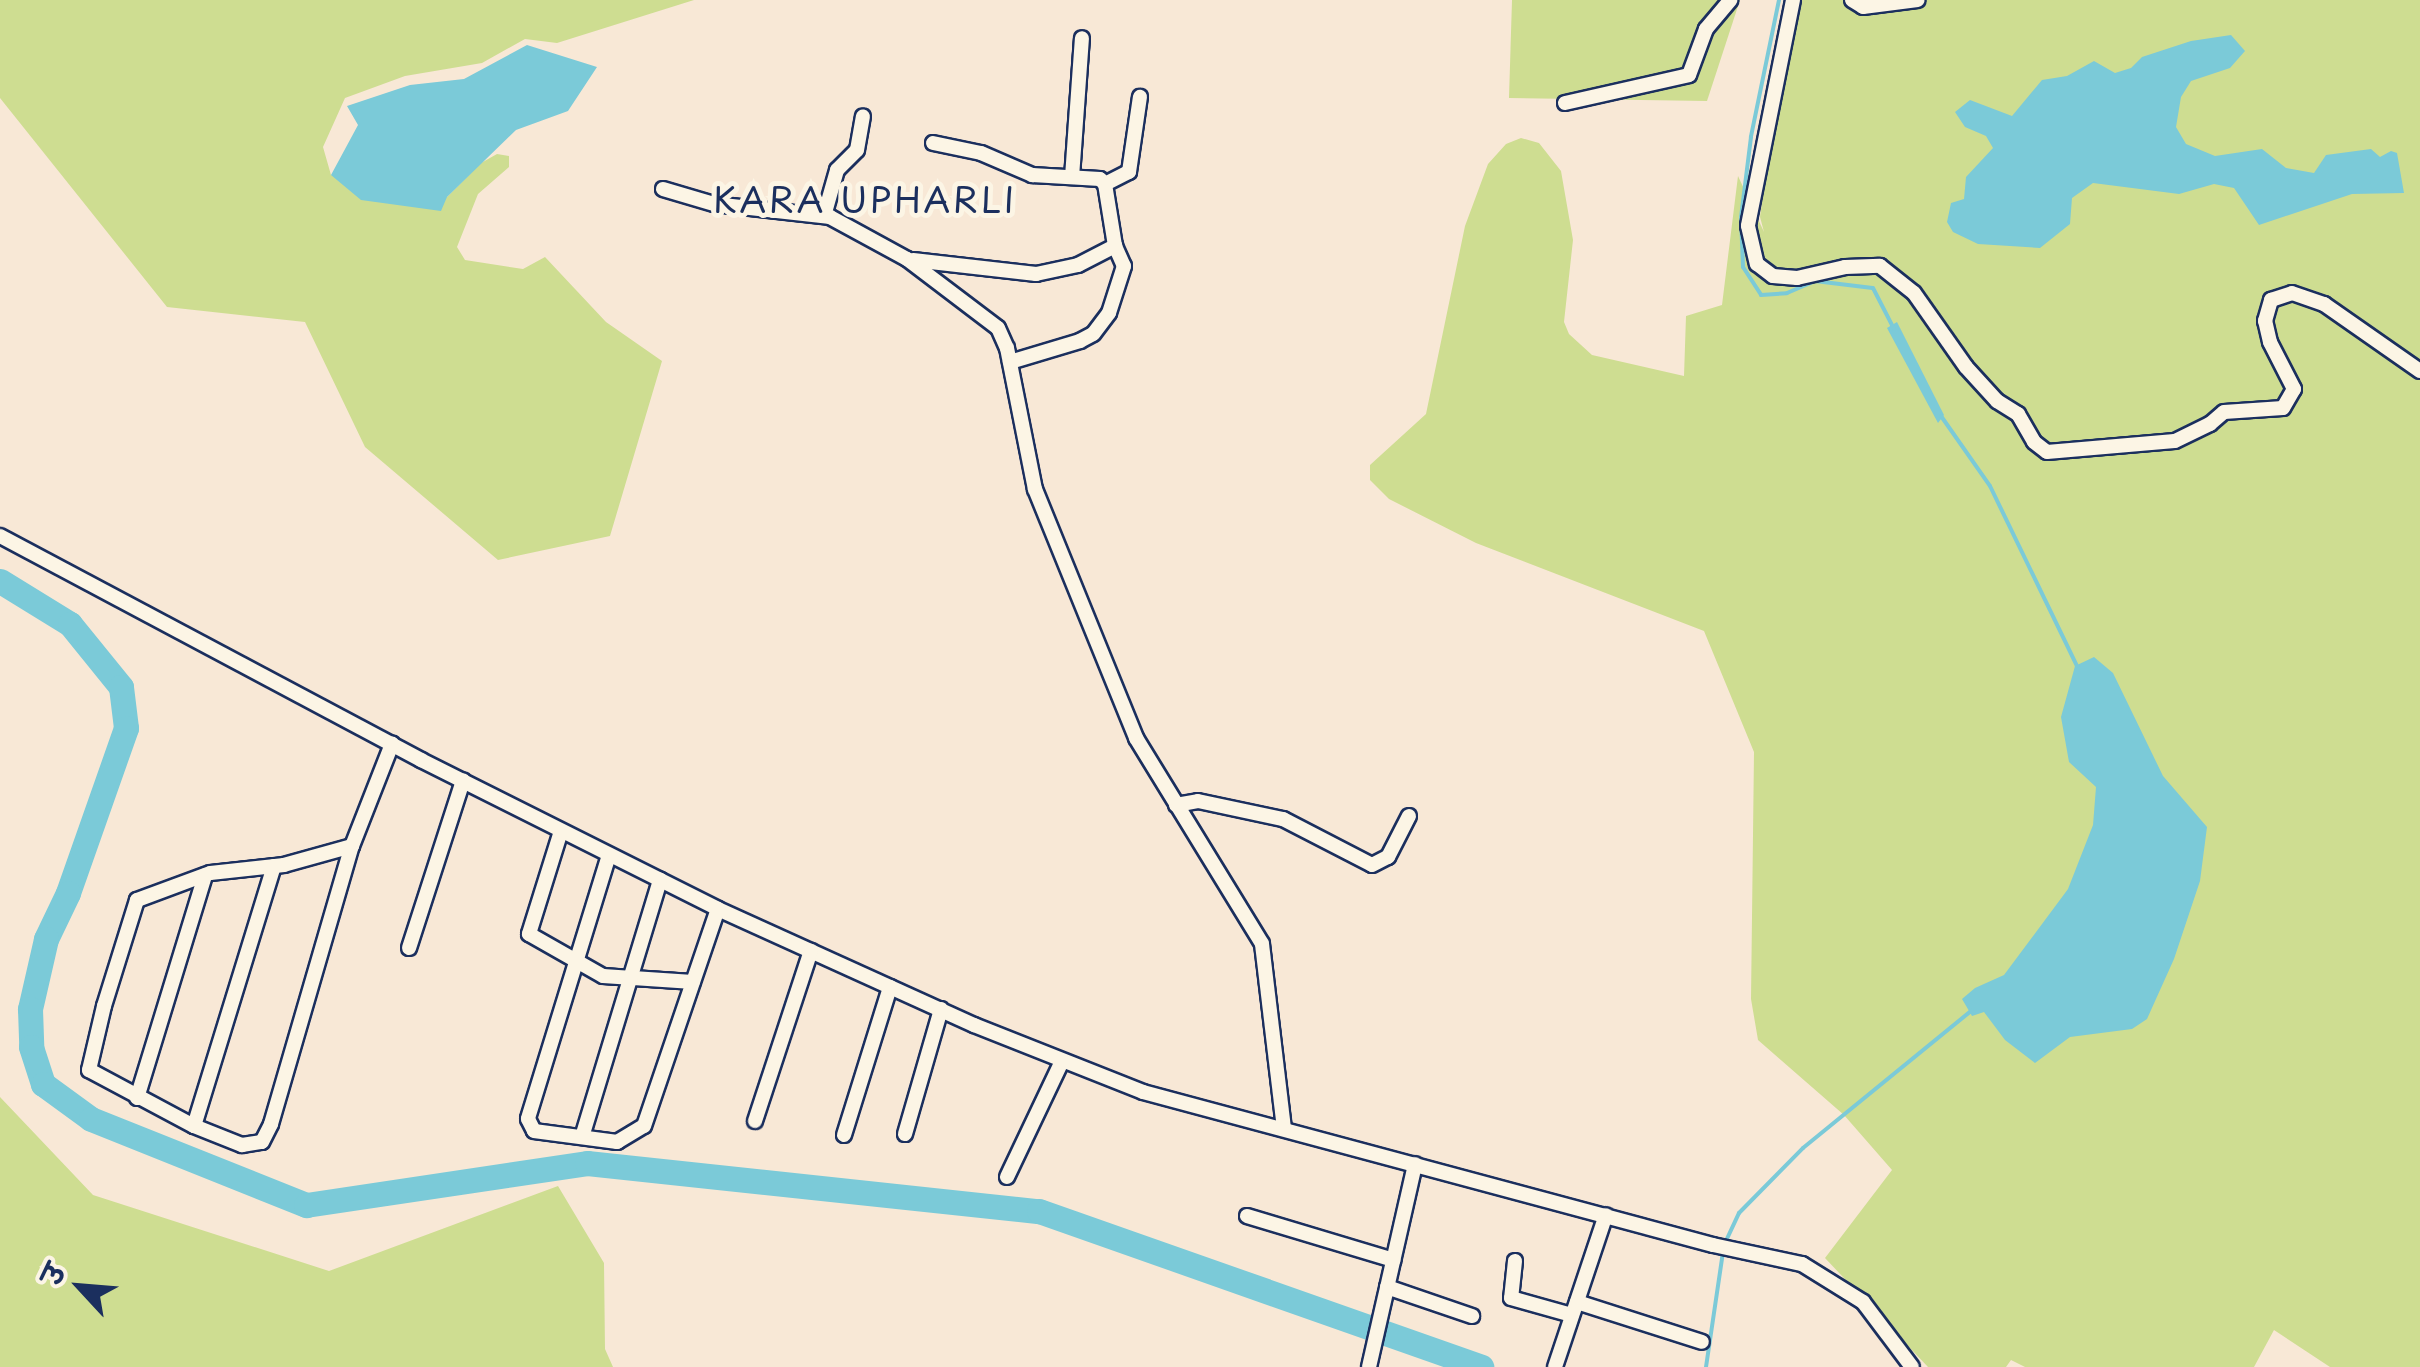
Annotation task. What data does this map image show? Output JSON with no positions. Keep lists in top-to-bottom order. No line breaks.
{"districts":["KARA UPHARLI"],"north":"top left"}
